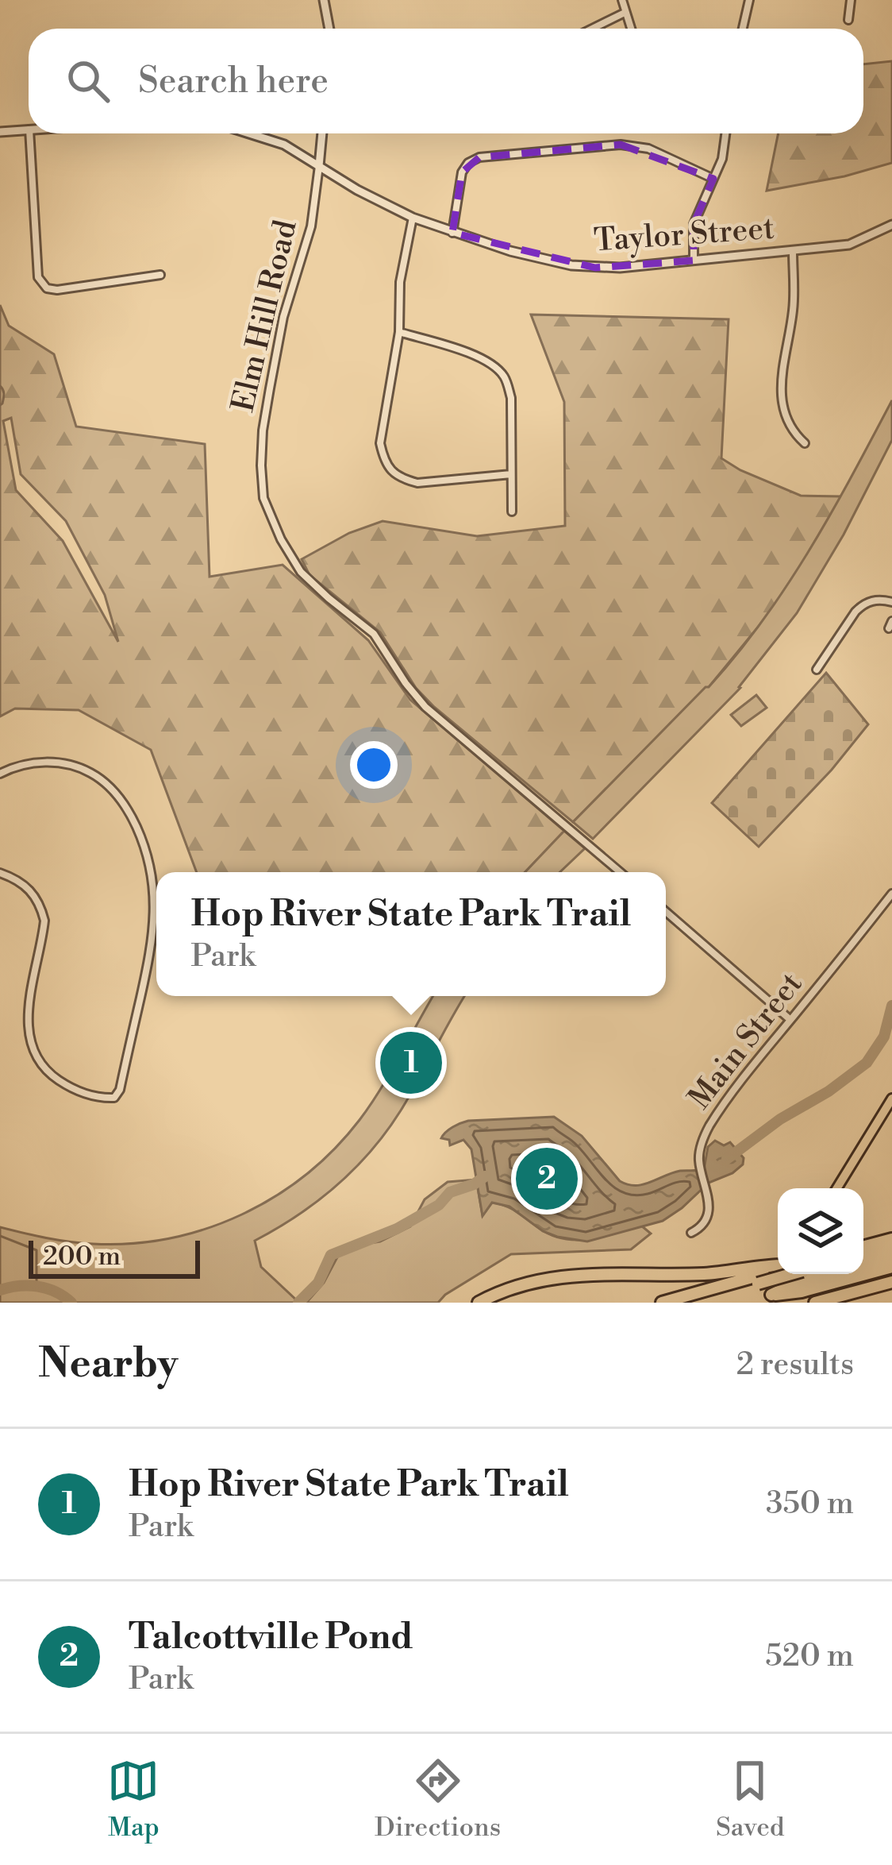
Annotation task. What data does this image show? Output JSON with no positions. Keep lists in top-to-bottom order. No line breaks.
{"streets":{"street":["Taylor Street","Elm Hill Road","Main Street"]},"crossings":[["Taylor Street","Elm Hill Road"]],"scale_bar":"200 m","page":{"search":"Search here","popup":["Hop River State Park Trail","Park"],"pins":["1","2"],"scale":"200 m","heading":["Nearby","2 results"],"list":[{"mark":"1","name":"Hop River State Park Trail","note":"Park","value":"350 m"},{"mark":"2","name":"Talcottville Pond","note":"Park","value":"520 m"}],"nav":["Map","Directions","Saved"]}}
